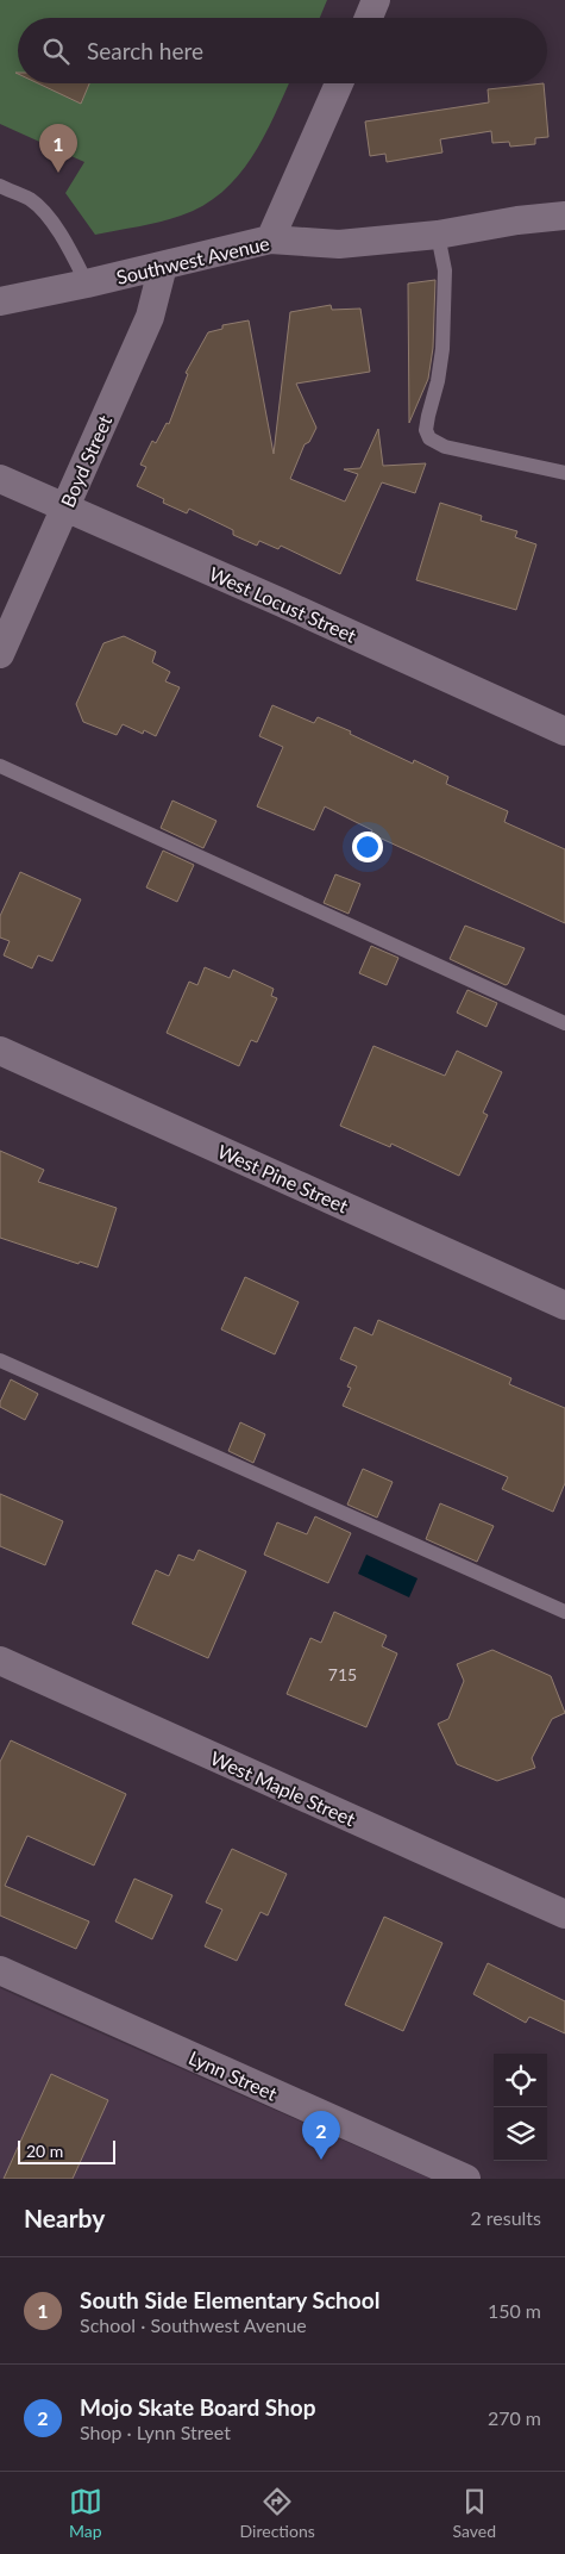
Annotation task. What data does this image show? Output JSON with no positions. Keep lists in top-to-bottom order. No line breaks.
{"streets":{"street":["Southwest Avenue","Boyd Street","West Locust Street","West Pine Street","West Maple Street","Lynn Street"]},"crossings":[["Southwest Avenue","Boyd Street"],["Boyd Street","West Locust Street"]],"house_numbers":["715"],"scale_bar":"20 m","page":{"search":"Search here","pins":["1","2"],"scale":"20 m","heading":["Nearby","2 results"],"list":[{"mark":"1","name":"South Side Elementary School","note":"School · Southwest Avenue","value":"150 m"},{"mark":"2","name":"Mojo Skate Board Shop","note":"Shop · Lynn Street","value":"270 m"}],"nav":["Map","Directions","Saved"]}}
